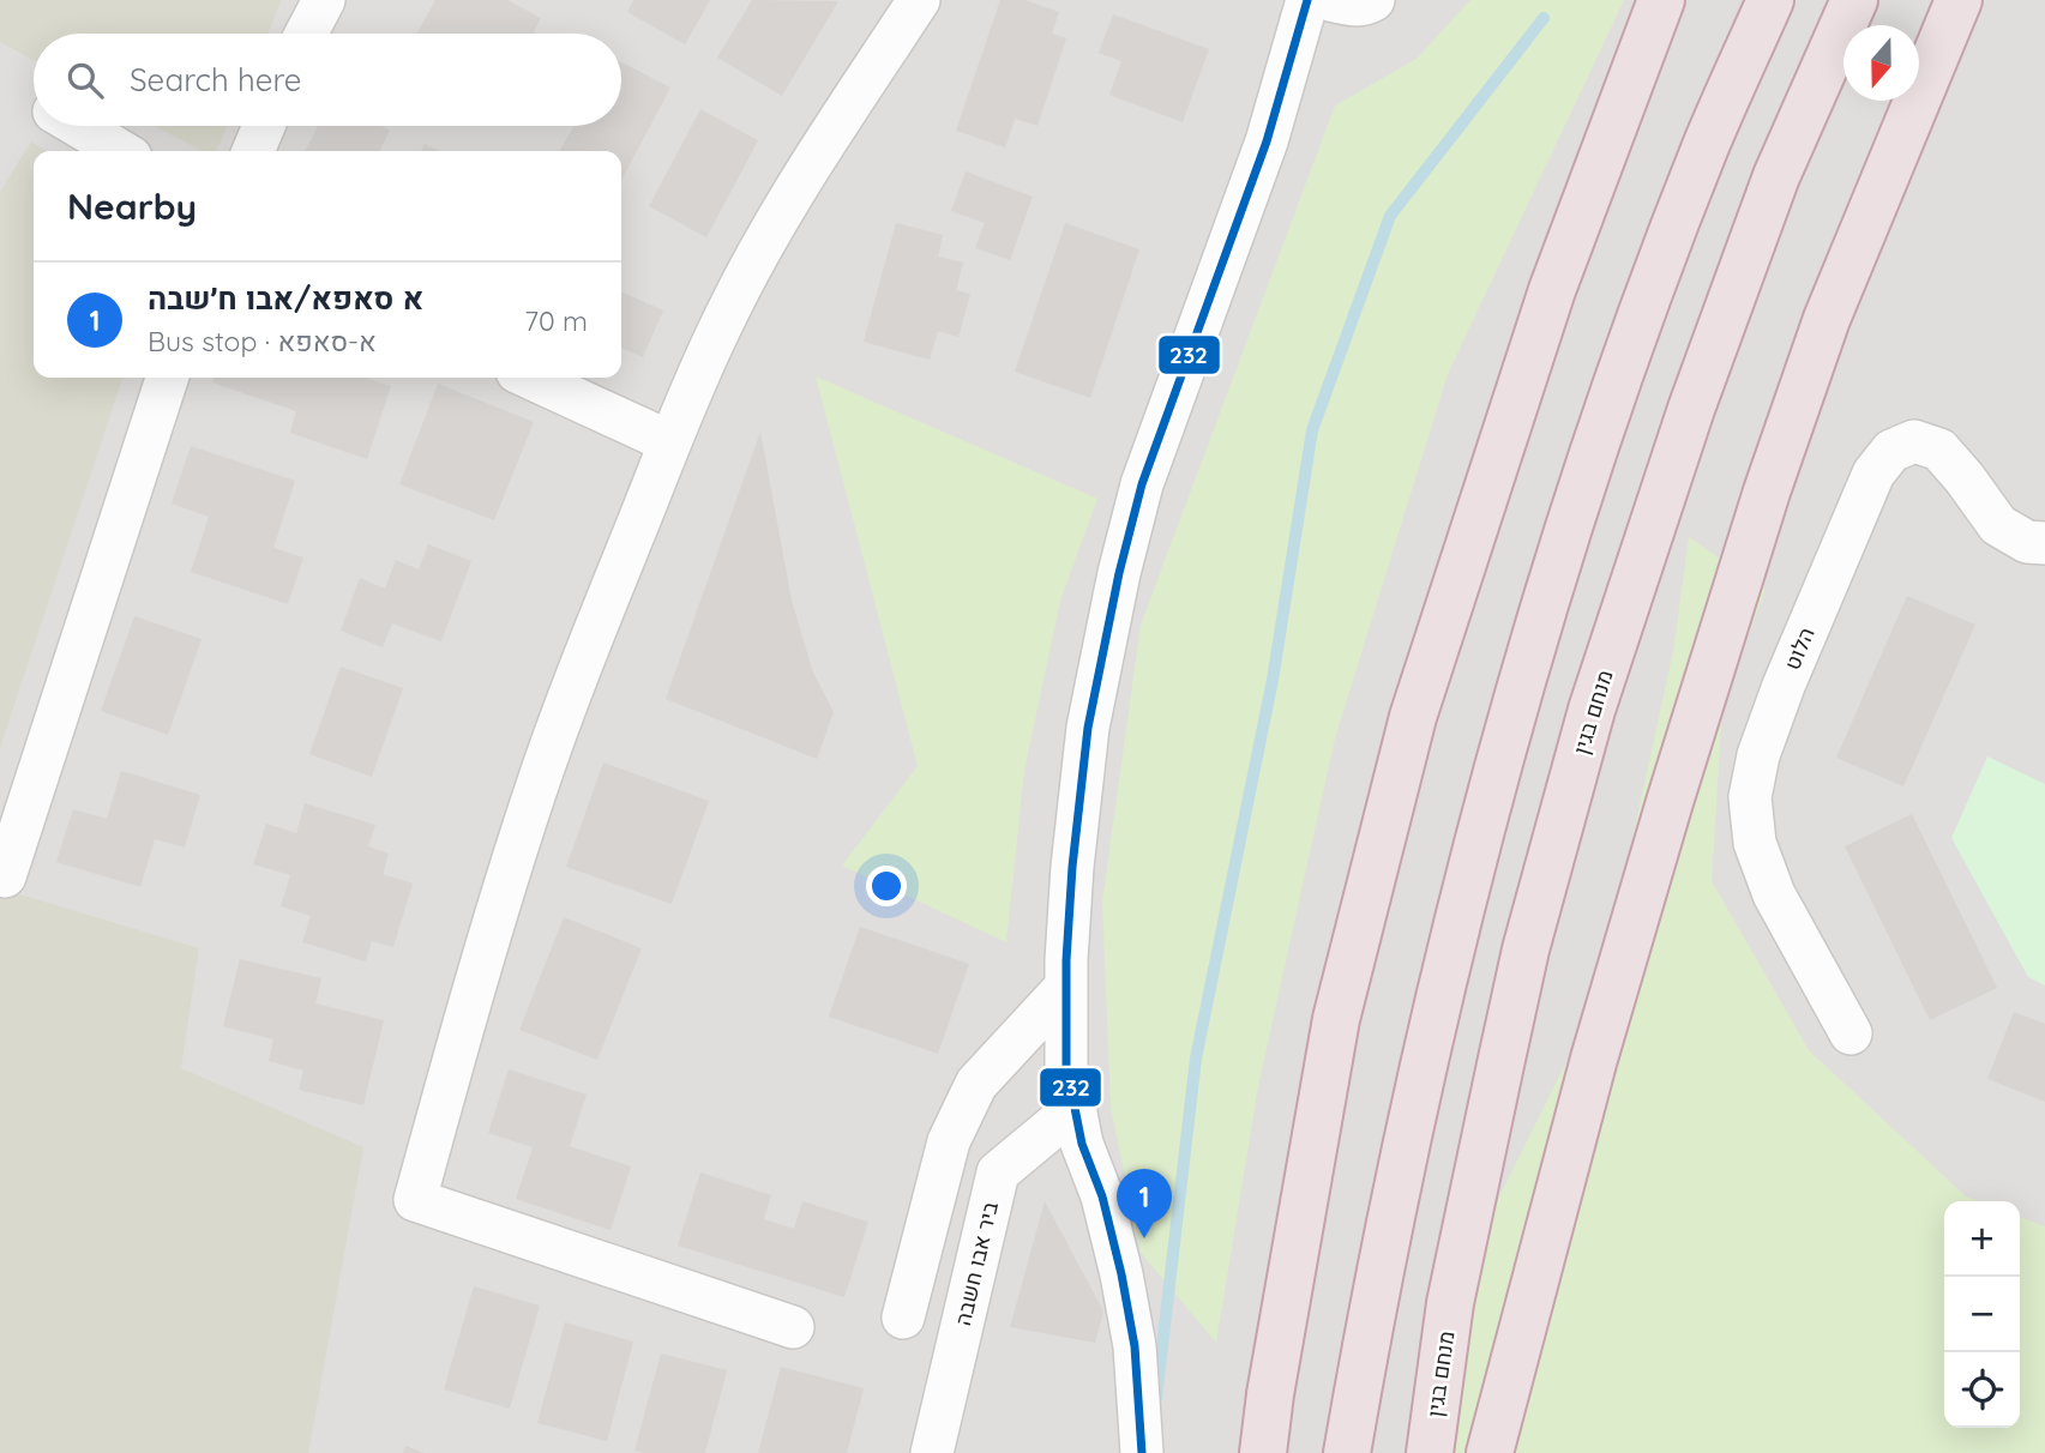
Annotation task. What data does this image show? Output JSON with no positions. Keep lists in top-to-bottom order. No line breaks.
{"streets":{"highway":["מנחם בגין"],"street":["הלוט","ביר אבו חשבה"]},"lines":["transit line 232"],"north":"bottom","page":{"search":"Search here","heading":"Nearby","list":[{"mark":"1","name":"א סאפא/אבו ח׳שבה","note":"Bus stop · א-סאפא","value":"70 m"}],"pins":"1","map_buttons":["+","−"]}}
